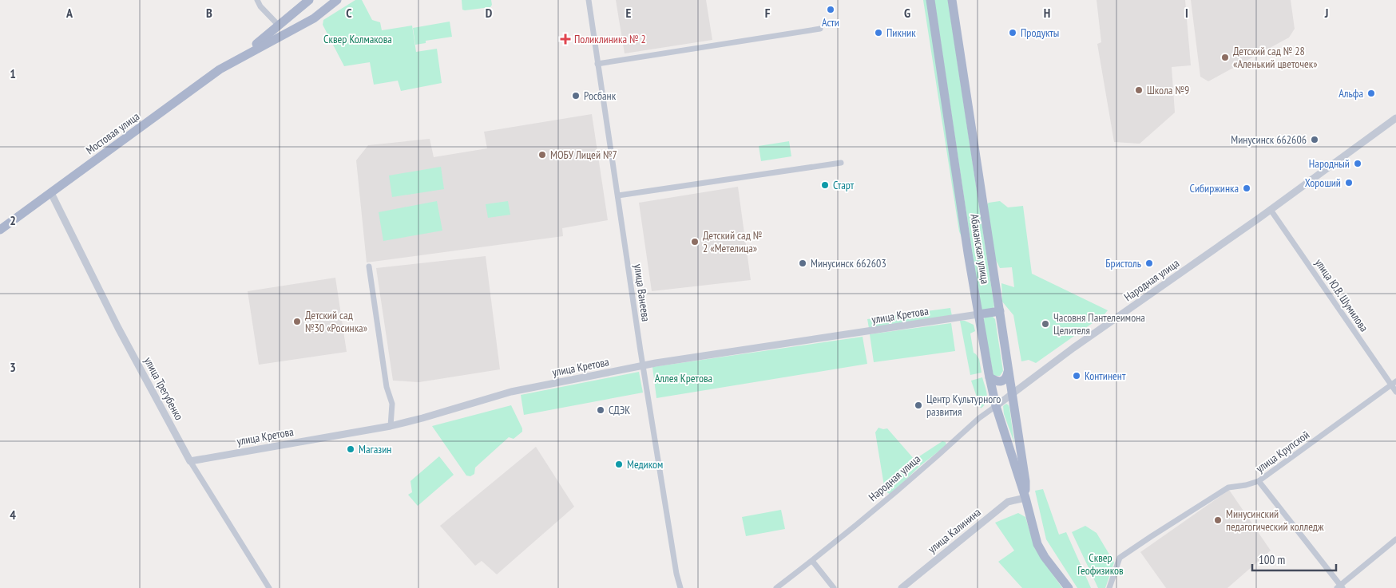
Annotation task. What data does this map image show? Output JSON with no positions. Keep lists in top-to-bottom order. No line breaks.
{"streets":{"main road":["Мостовая улица","Абаканская улица"],"street":["Народная улица","улица Ванеева","улица Ю.В. Шумилова","улица Кретова","улица Трегубенко","улица Крупской","улица Калинина"]},"crossings":[["Мостовая улица","улица Трегубенко"],["Абаканская улица","Народная улица"],["Абаканская улица","улица Кретова"],["Абаканская улица","улица Калинина"],["Народная улица","улица Ю.В. Шумилова"],["улица Ванеева","улица Кретова"],["улица Ю.В. Шумилова","улица Крупской"],["улица Кретова","улица Трегубенко"]],"parks":["Сквер Колмакова","Аллея Кретова","Сквер Геофизиков"],"places":{"other":["Асти","Пикник","Продукты","Детский сад № 28 «Аленький цветочек»","Школа №9","Альфа","Росбанк","Минусинск 662606","МОБУ Лицей №7","Народный","Хороший","Старт","Сибиржинка","Детский сад № 2 «Метелица»","Минусинск 662603","Бристоль","Детский сад №30 «Росинка»","Часовня Пантелеимона Целителя","Континент","Центр Культурного развития","СДЭК","Магазин","Медиком","Минусинский педагогический колледж"],"health":["Поликлиника № 2"]},"scale_bar":"100 m","grid":{"columns":["A","B","C","D","E","F","G","H","I","J"],"rows":["1","2","3","4"]}}
